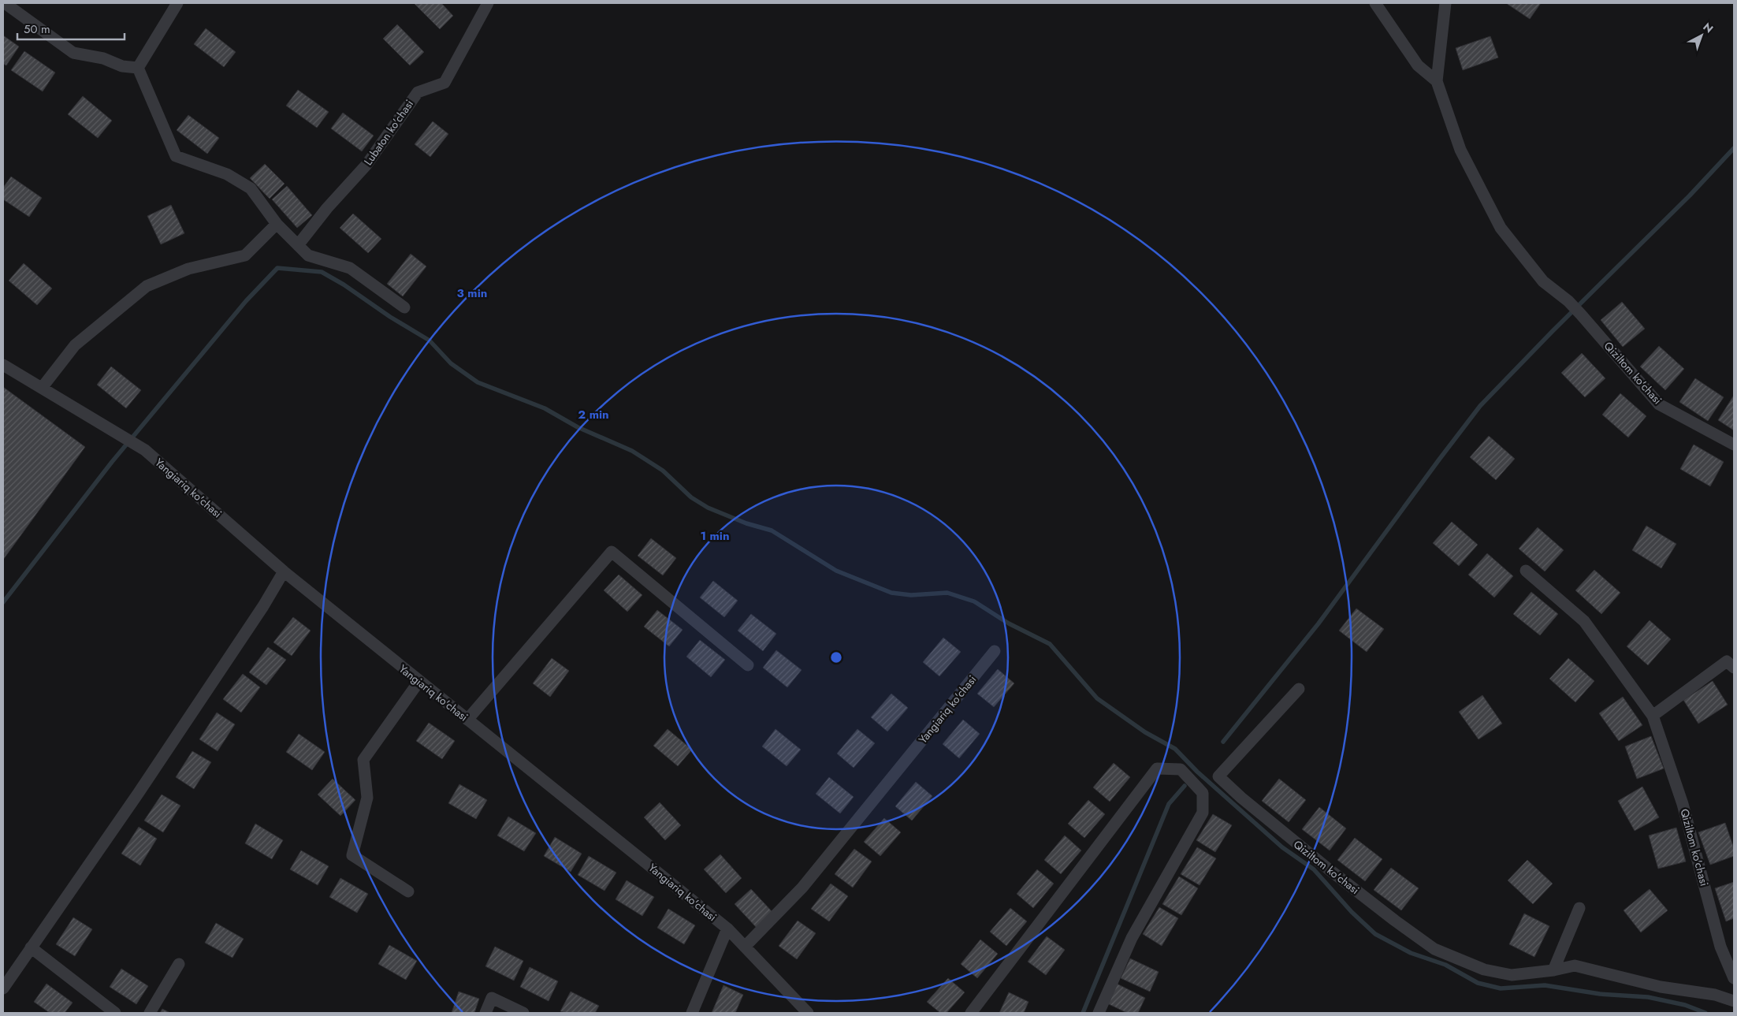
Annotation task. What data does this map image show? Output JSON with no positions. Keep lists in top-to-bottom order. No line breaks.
{"streets":{"street":["Lubaton ko'chasi","Qiziltom ko'chasi","Yangiariq ko'chasi"]},"scale_bar":"50 m","north":"top right","rings":["3 min","2 min","1 min"]}
